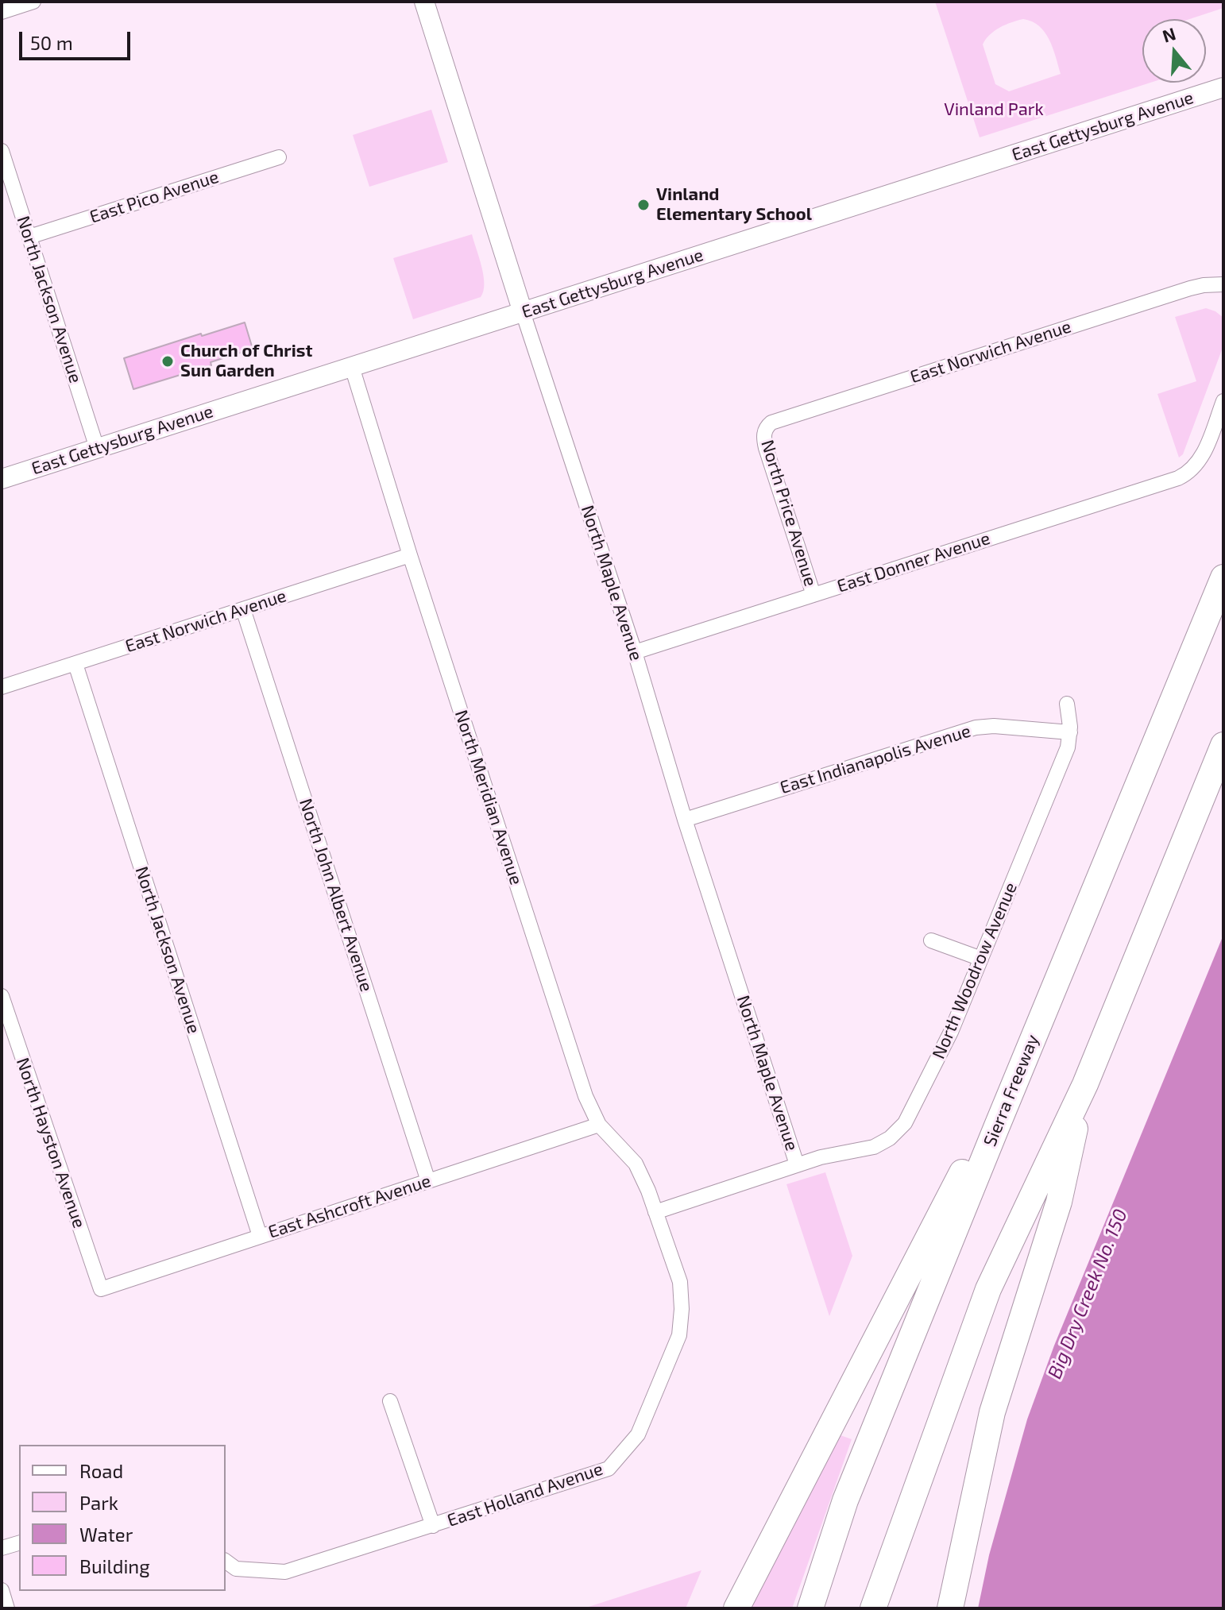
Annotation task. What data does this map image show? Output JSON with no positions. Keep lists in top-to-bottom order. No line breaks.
{"streets":{"highway":["Sierra Freeway"],"street":["East Gettysburg Avenue","East Pico Avenue","North Jackson Avenue","East Norwich Avenue","North Price Avenue","East Donner Avenue","North Maple Avenue","East Indianapolis Avenue","North Meridian Avenue","North John Albert Avenue","North Woodrow Avenue","North Hayston Avenue","East Ashcroft Avenue","East Holland Avenue"]},"crossings":[["East Gettysburg Avenue","North Jackson Avenue"],["East Gettysburg Avenue","North Maple Avenue"],["East Gettysburg Avenue","North Meridian Avenue"],["East Pico Avenue","North Jackson Avenue"],["North Jackson Avenue","East Norwich Avenue"],["North Jackson Avenue","East Ashcroft Avenue"],["East Norwich Avenue","North Price Avenue"],["East Norwich Avenue","North Meridian Avenue"],["East Norwich Avenue","North John Albert Avenue"],["North Price Avenue","East Donner Avenue"],["East Donner Avenue","North Maple Avenue"],["North Maple Avenue","East Indianapolis Avenue"],["North Maple Avenue","North Woodrow Avenue"],["East Indianapolis Avenue","North Woodrow Avenue"],["North Meridian Avenue","East Ashcroft Avenue"],["North Meridian Avenue","East Holland Avenue"],["North John Albert Avenue","East Ashcroft Avenue"],["North Hayston Avenue","East Ashcroft Avenue"]],"water":["Big Dry Creek No. 150"],"parks":["Vinland Park"],"places":["Vinland Elementary School","Church of Christ Sun Garden"],"legend":["Road","Park","Water","Building"],"scale_bar":"50 m","north":"top"}
